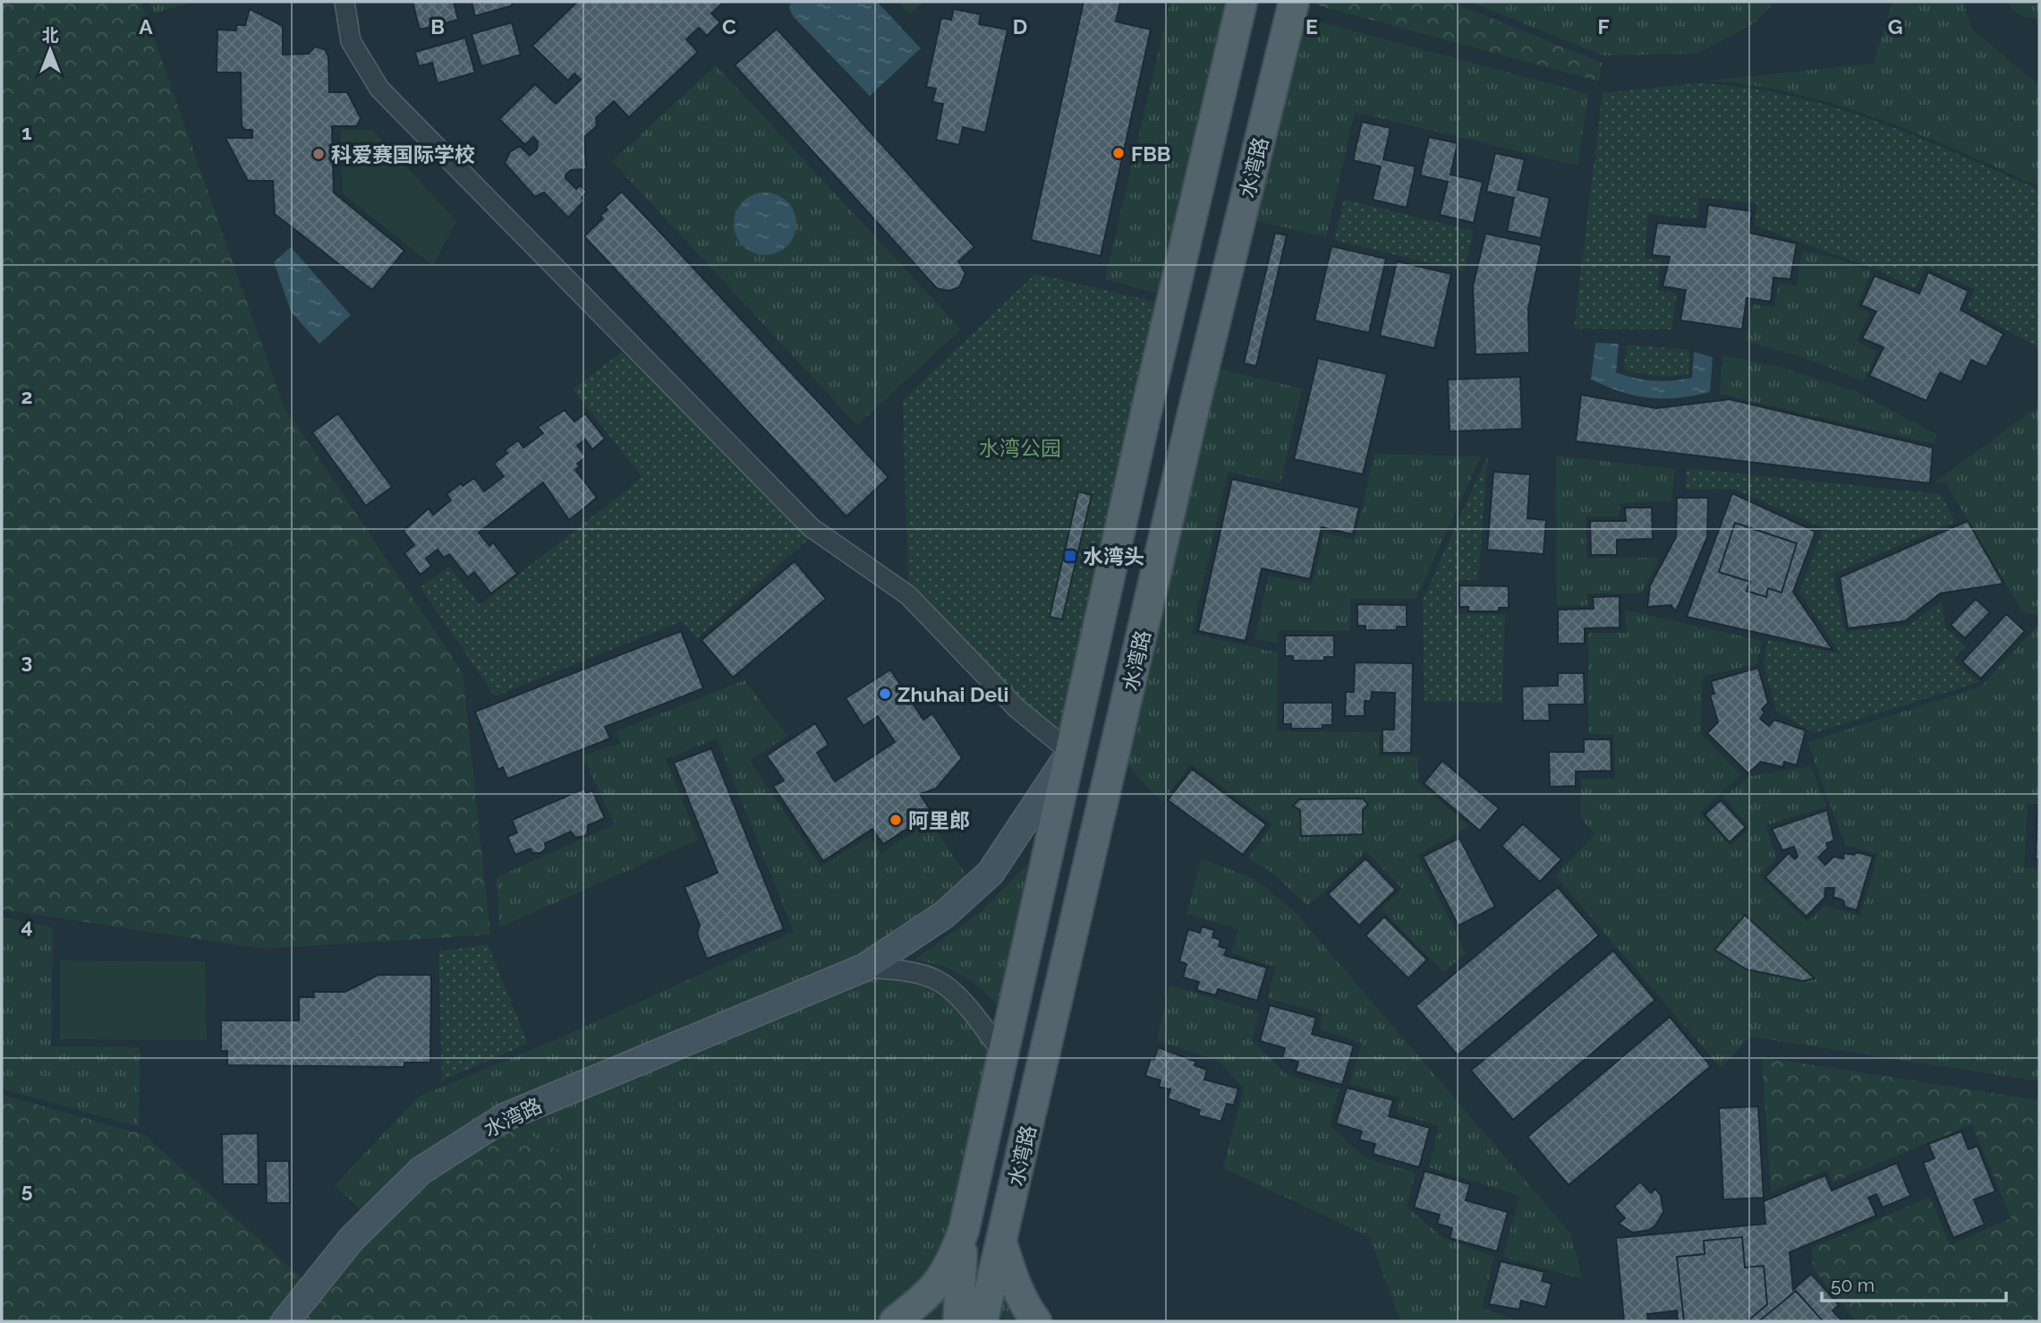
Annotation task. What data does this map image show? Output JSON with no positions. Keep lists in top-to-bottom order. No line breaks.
{"streets":{"main road":["水湾路"]},"parks":["水湾公园"],"places":{"other":["FBB","科爱赛国际学校","Zhuhai Deli","阿里郎"],"transit":["水湾头"]},"scale_bar":"50 m","north":"top","grid":{"columns":["A","B","C","D","E","F","G"],"rows":["1","2","3","4","5"]}}
